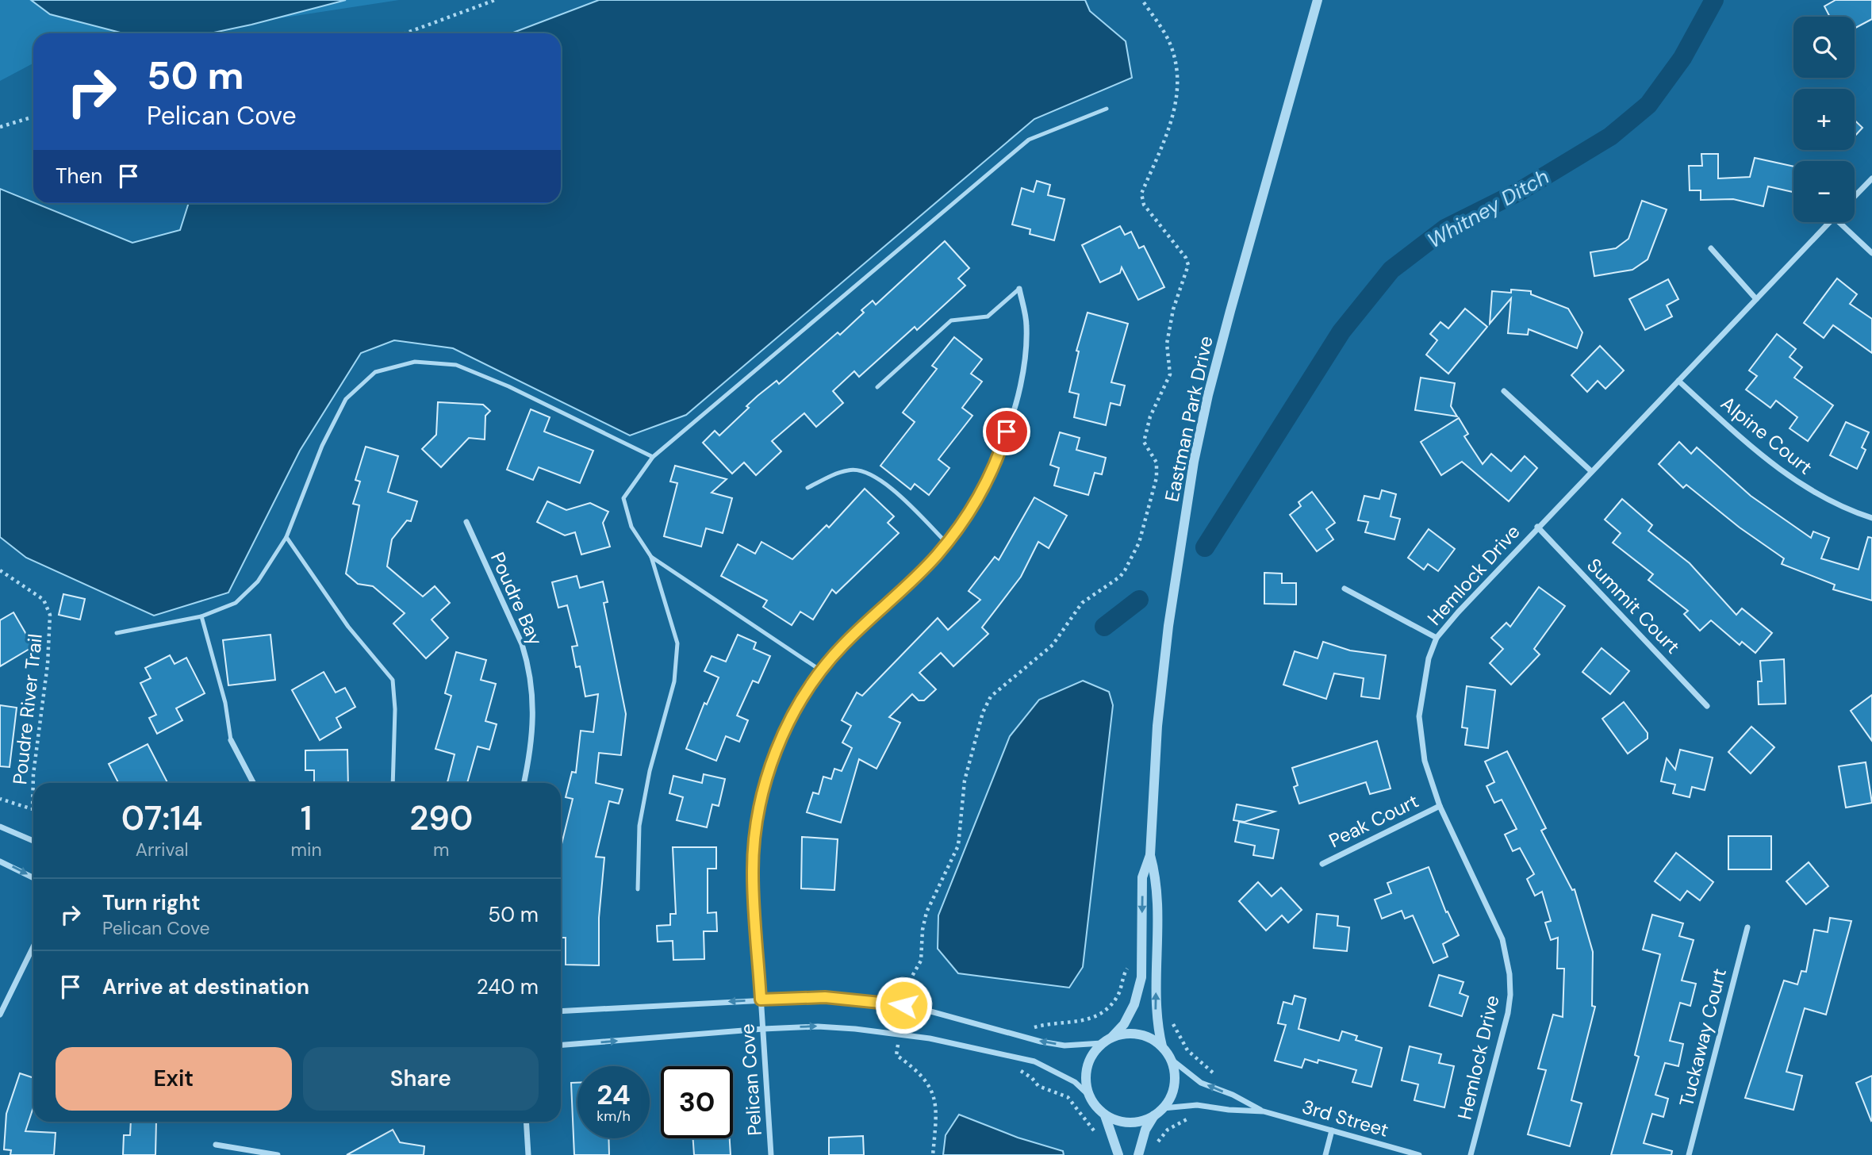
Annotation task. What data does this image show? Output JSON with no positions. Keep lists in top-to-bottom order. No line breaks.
{"streets":{"street":["Eastman Park Drive","Alpine Court","Hemlock Drive","Poudre Bay","Summit Court","Peak Court","Tuckaway Court","Pelican Cove","3rd Street"],"path":["Poudre River Trail"]},"crossings":[["Eastman Park Drive","3rd Street"],["Alpine Court","Hemlock Drive"],["Hemlock Drive","Summit Court"],["Hemlock Drive","Peak Court"]],"water":["Whitney Ditch"],"page":{"map_buttons":["+","−"],"turn":["50 m","Pelican Cove"],"then":"Then","eta":["07:14","Arrival","1","min","290","m"],"list":[{"name":"Turn right","note":"Pelican Cove","value":"50 m"},{"name":"Arrive at destination","value":"240 m"}],"buttons":["Exit","Share"],"speed":"24 km/h","limit":"30"}}
